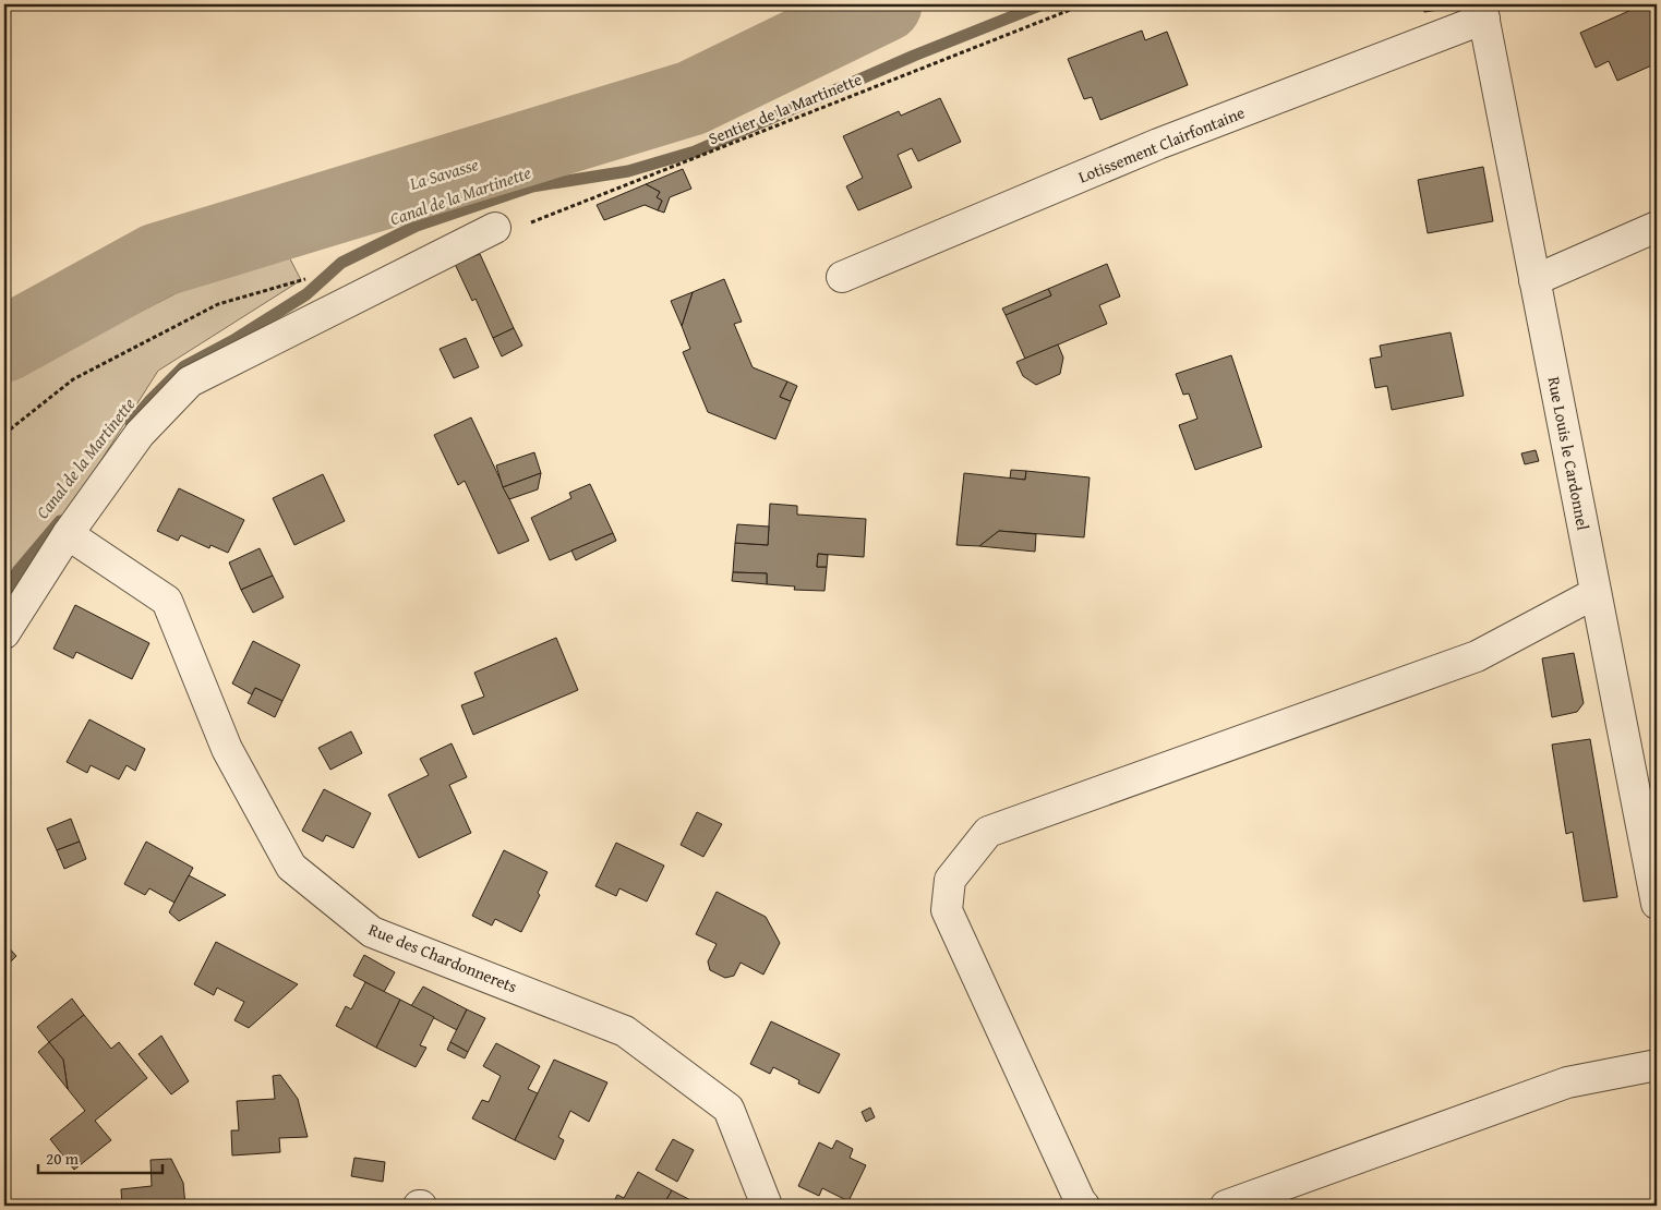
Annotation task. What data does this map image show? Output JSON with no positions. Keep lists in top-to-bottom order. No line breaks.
{"streets":{"street":["Lotissement Clairfontaine","Rue Louis le Cardonnel","Rue des Chardonnerets"],"path":["Sentier de la Martinette"]},"crossings":[["Lotissement Clairfontaine","Rue Louis le Cardonnel"]],"water":["La Savasse","Canal de la Martinette"],"scale_bar":"20 m"}
